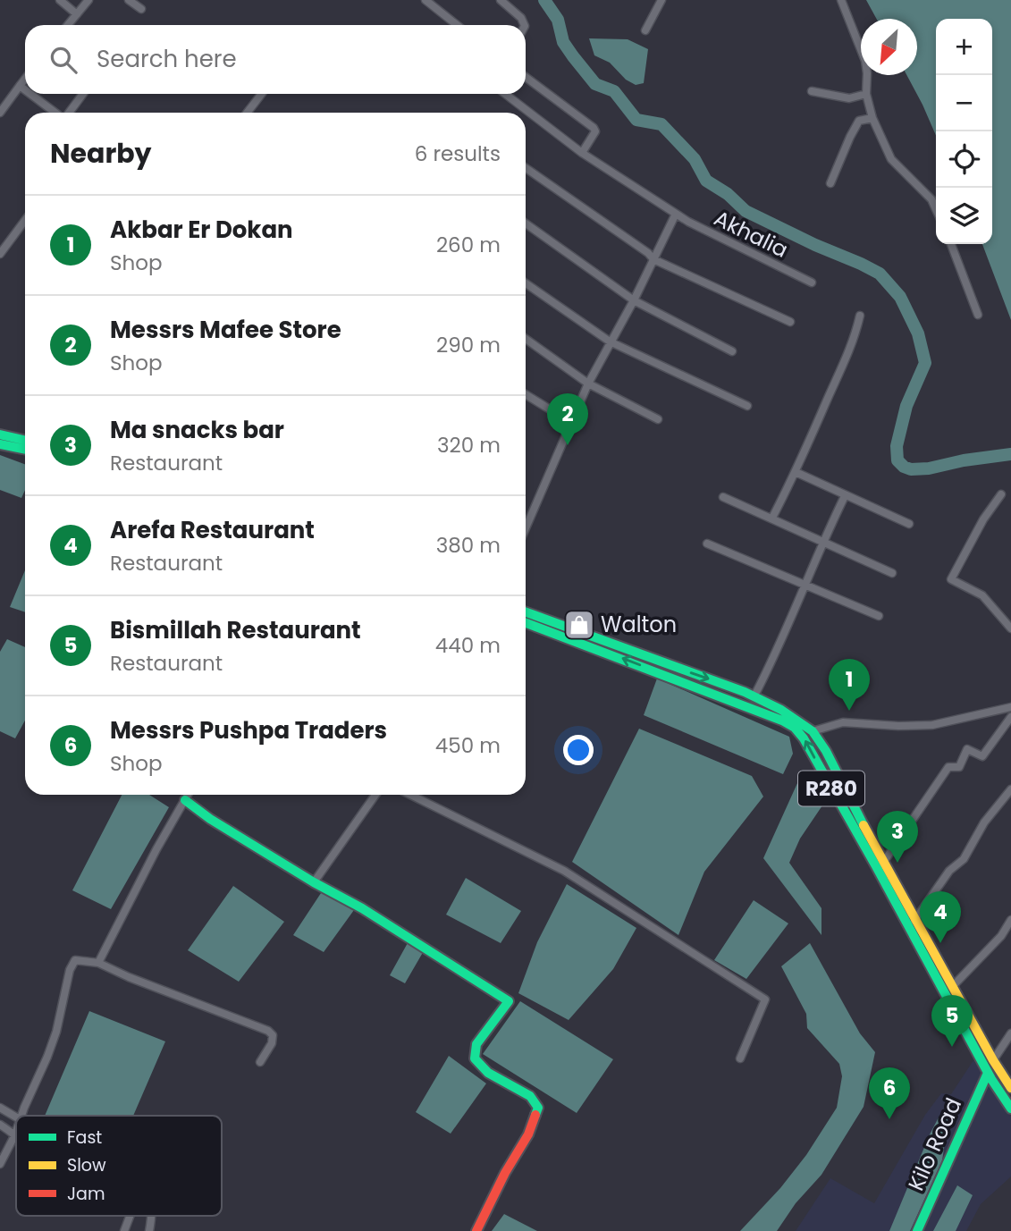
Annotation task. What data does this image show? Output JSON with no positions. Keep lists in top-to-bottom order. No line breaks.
{"streets":{"main road":["R280","Kilo Road"],"street":["Akhalia"]},"crossings":[["R280","Kilo Road"]],"places":{"shop":["Walton"]},"legend":["Fast","Slow","Jam"],"north":"bottom left","page":{"map_buttons":["+","−"],"search":"Search here","heading":["Nearby","6 results"],"list":[{"mark":"1","name":"Akbar Er Dokan","note":"Shop","value":"260 m"},{"mark":"2","name":"Messrs Mafee Store","note":"Shop","value":"290 m"},{"mark":"3","name":"Ma snacks bar","note":"Restaurant","value":"320 m"},{"mark":"4","name":"Arefa Restaurant","note":"Restaurant","value":"380 m"},{"mark":"5","name":"Bismillah Restaurant","note":"Restaurant","value":"440 m"},{"mark":"6","name":"Messrs Pushpa Traders","note":"Shop","value":"450 m"}],"pins":["2","1","3","4","5","6"]}}
